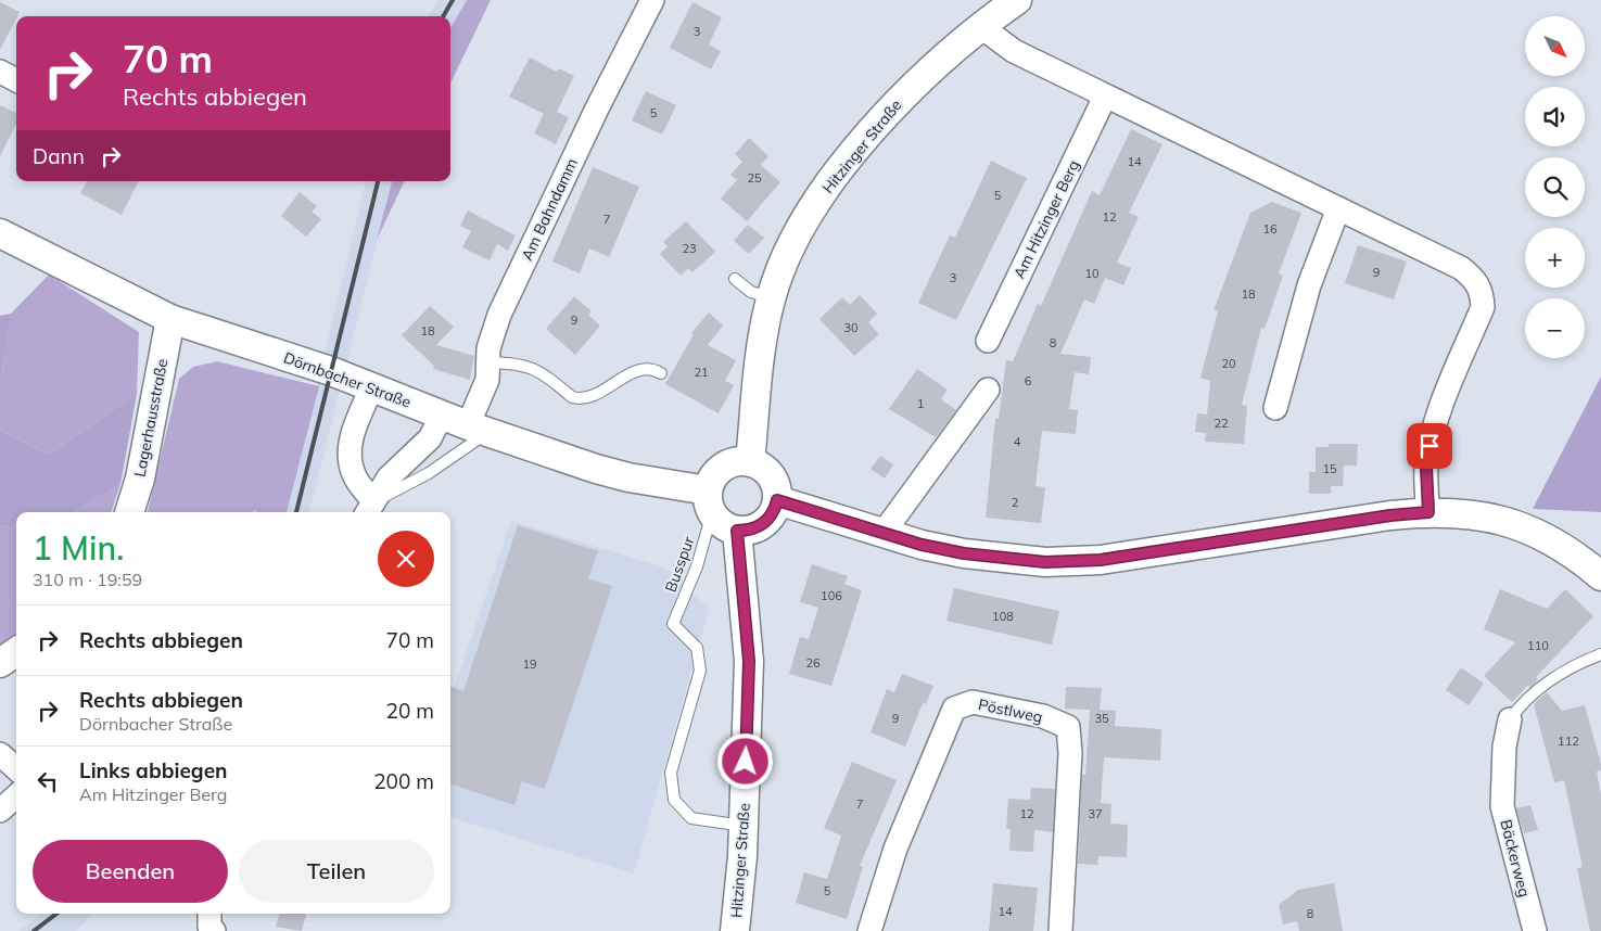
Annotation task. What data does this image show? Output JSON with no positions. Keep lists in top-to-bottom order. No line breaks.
{"streets":{"street":["Hitzinger Straße","Am Bahndamm","Am Hitzinger Berg","Dörnbacher Straße","Lagerhausstraße","Pöstlweg","Bäckerweg"],"lane":["Busspur"]},"crossings":[["Hitzinger Straße","Dörnbacher Straße"],["Hitzinger Straße","Busspur"],["Am Bahndamm","Dörnbacher Straße"],["Dörnbacher Straße","Lagerhausstraße"],["Dörnbacher Straße","Busspur"]],"house_numbers":["3","5","14","25","5","12","7","16","23","9","10","3","18","9","30","18","8","20","21","6","1","22","4","15","2","106","108","110","26","19","9","35","112","7","12","37","5","14","8"],"north":"bottom right","page":{"map_buttons":["+","−"],"turn":["70 m","Rechts abbiegen"],"then":"Dann","heading":["1 Min.","310 m · 19:59"],"list":[{"name":"Rechts abbiegen","value":"70 m"},{"name":"Rechts abbiegen","note":"Dörnbacher Straße","value":"20 m"},{"name":"Links abbiegen","note":"Am Hitzinger Berg","value":"200 m"}],"buttons":["Beenden","Teilen"]}}
